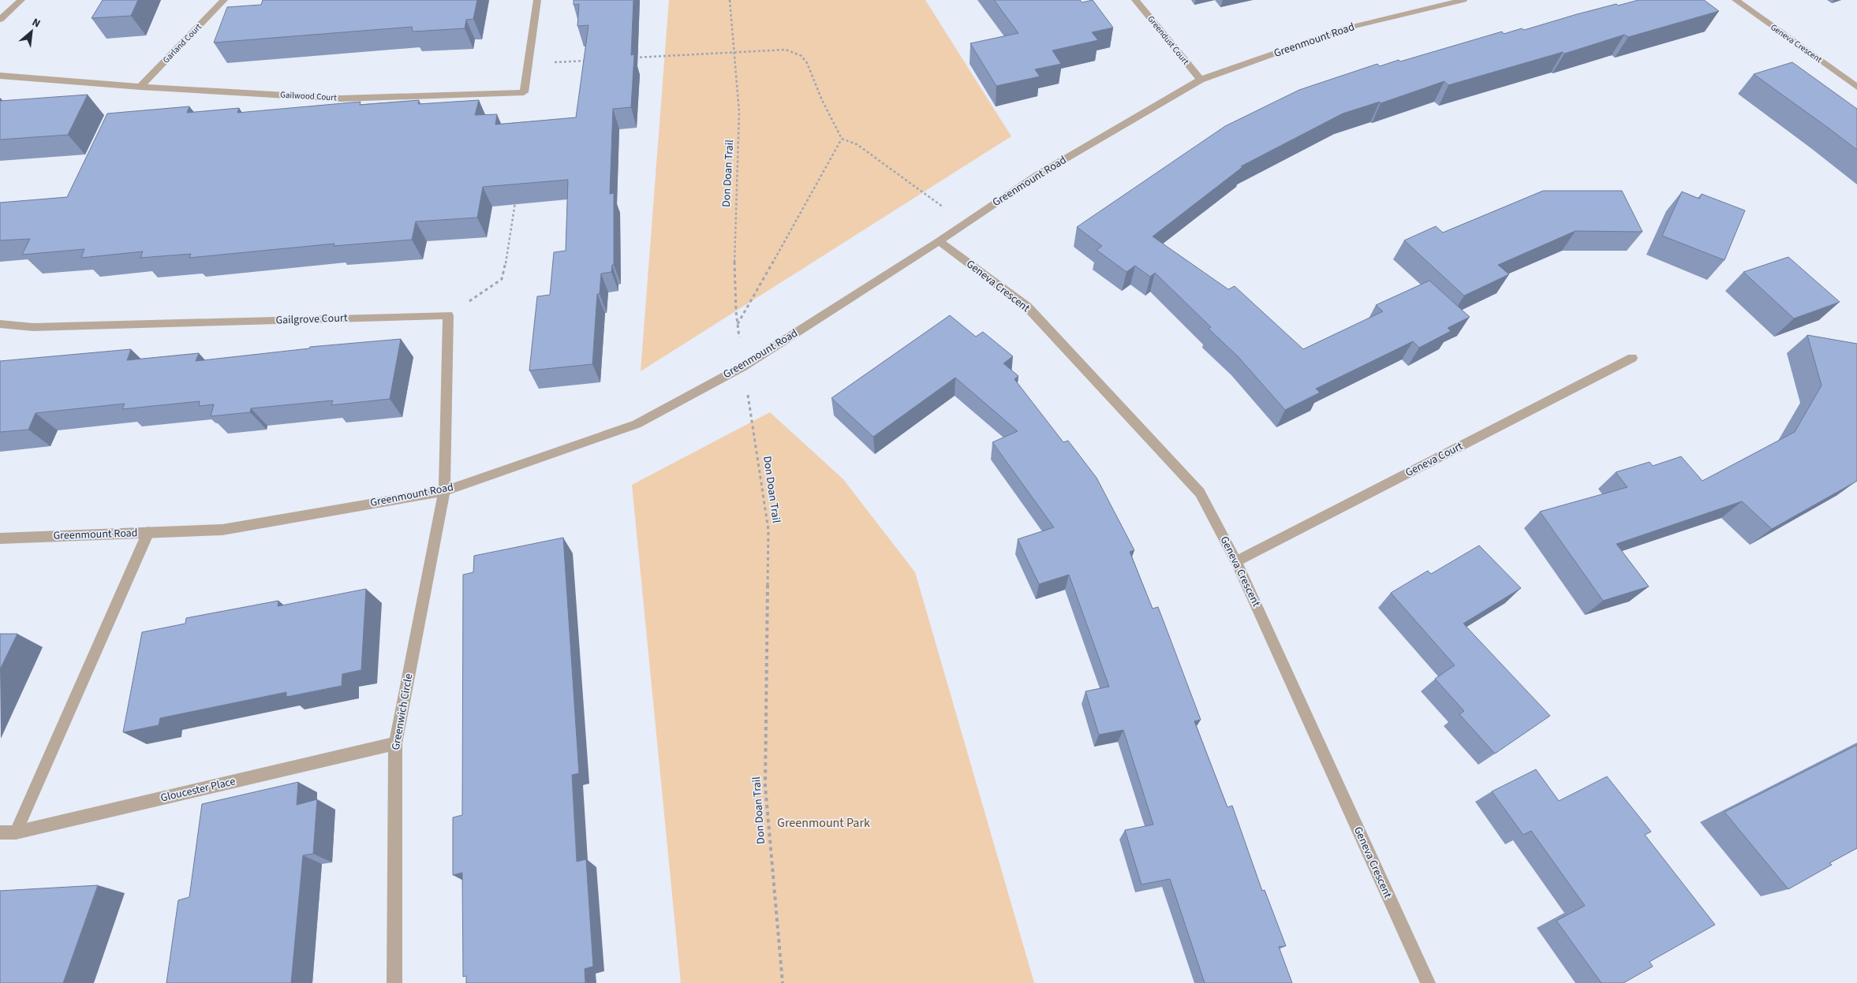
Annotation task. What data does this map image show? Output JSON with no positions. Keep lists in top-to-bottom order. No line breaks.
{"streets":{"street":["Greendust Court","Greenmount Road","Garland Court","Geneva Crescent","Gailwood Court","Gailgrove Court","Geneva Court","Greenwich Circle","Gloucester Place"],"path":["Don Doan Trail"]},"crossings":[["Greendust Court","Greenmount Road"],["Greenmount Road","Geneva Crescent"],["Greenmount Road","Don Doan Trail"],["Greenmount Road","Greenwich Circle"],["Garland Court","Gailwood Court"],["Geneva Crescent","Geneva Court"],["Greenwich Circle","Gloucester Place"]],"parks":["Greenmount Park"],"north":"top right"}
